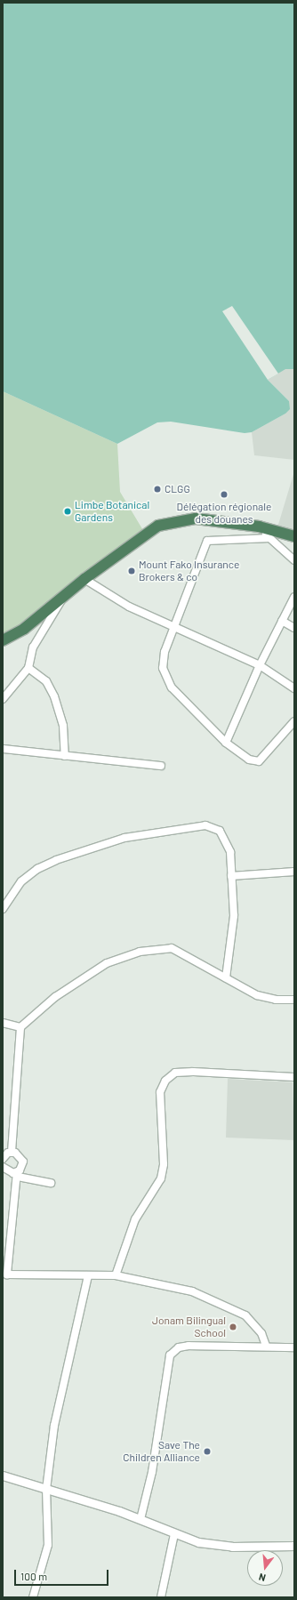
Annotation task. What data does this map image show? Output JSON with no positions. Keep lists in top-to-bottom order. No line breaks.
{"places":["CLGG","Délégation régionale des douanes","Limbe Botanical Gardens","Mount Fako Insurance Brokers & co","Jonam Bilingual School","Save The Children Alliance"],"scale_bar":"100 m","north":"bottom"}
